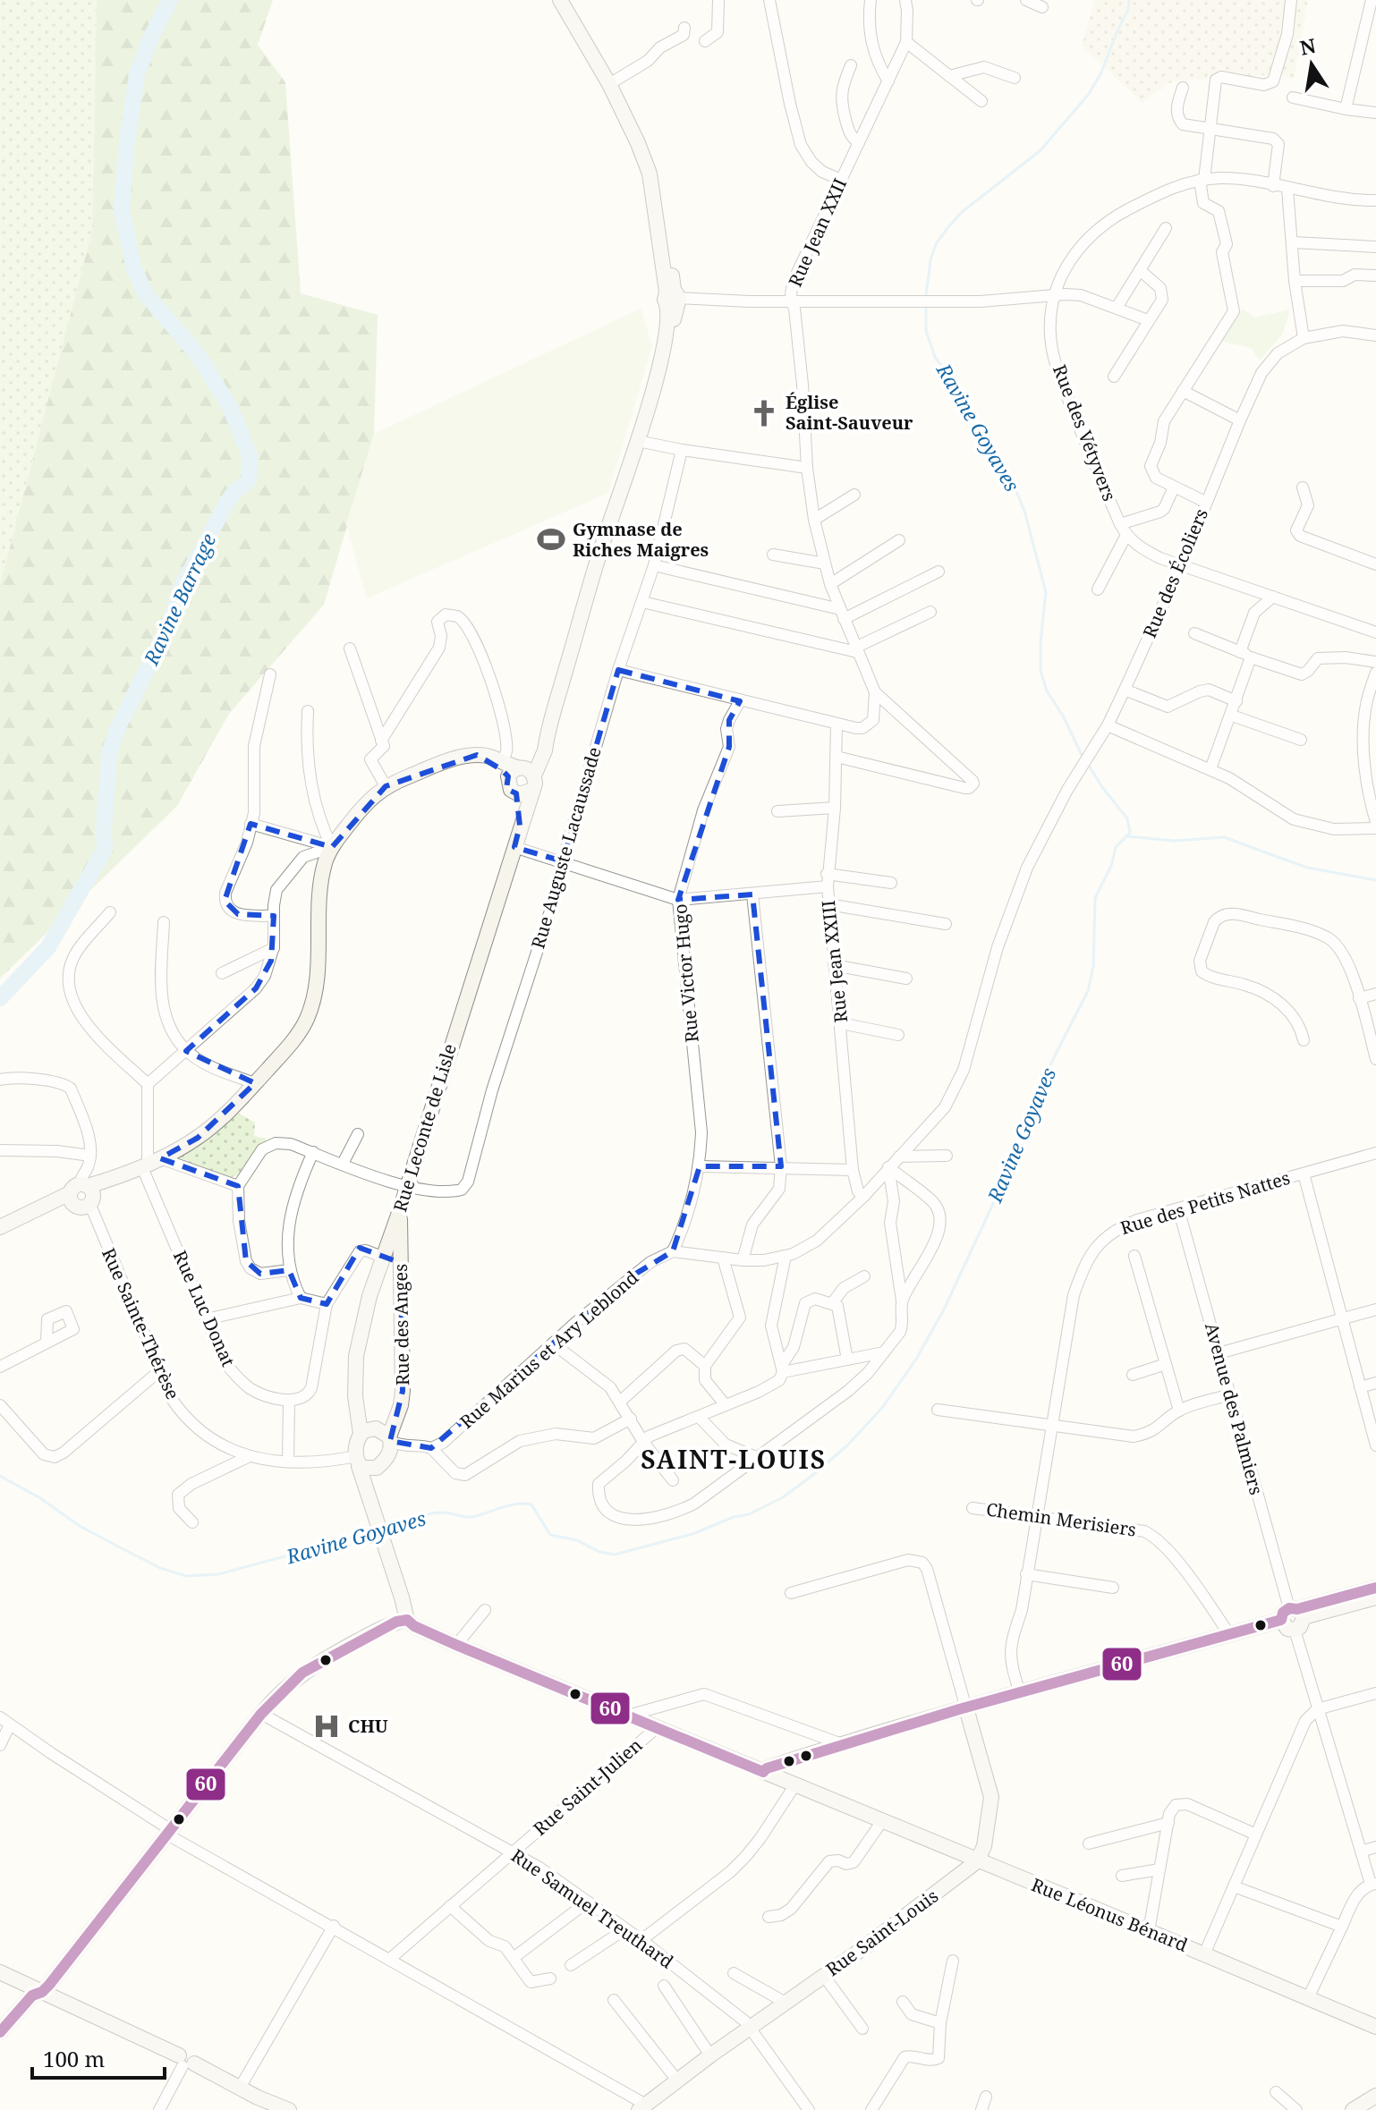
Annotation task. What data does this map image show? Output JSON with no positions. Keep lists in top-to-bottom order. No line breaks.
{"streets":{"main road":["Rue Leconte de Lisle","Rue des Anges","Rue Léonus Bénard","Rue Saint-Louis"],"street":["Rue Jean XXII","Rue des Vétyvers","Rue des Écoliers","Rue Auguste Lacaussade","Rue Jean XXIII","Rue Victor Hugo","Rue des Petits Nattes","Rue Luc Donat","Rue Sainte-Thérèse","Rue Marius et Ary Leblond","Avenue des Palmiers","Chemin Merisiers","Rue Saint-Julien","Rue Samuel Treuthard"]},"crossings":[["Rue Jean XXII","Rue Jean XXIII"],["Rue des Vétyvers","Rue des Écoliers"],["Rue Auguste Lacaussade","Rue Leconte de Lisle"],["Rue Victor Hugo","Rue Marius et Ary Leblond"],["Rue Leconte de Lisle","Rue Sainte-Thérèse"],["Rue Leconte de Lisle","Rue des Anges"],["Rue Leconte de Lisle","Rue Marius et Ary Leblond"],["Rue des Petits Nattes","Avenue des Palmiers"],["Rue des Petits Nattes","Chemin Merisiers"],["Rue Sainte-Thérèse","Rue des Anges"],["Rue Sainte-Thérèse","Rue Marius et Ary Leblond"],["Rue des Anges","Rue Marius et Ary Leblond"],["Rue Saint-Julien","Rue Samuel Treuthard"],["Rue Saint-Julien","Rue Léonus Bénard"],["Rue Samuel Treuthard","Rue Saint-Louis"],["Rue Léonus Bénard","Rue Saint-Louis"]],"districts":["SAINT-LOUIS"],"water":["Ravine Goyaves","Ravine Barrage"],"places":{"church":["Église Saint-Sauveur"],"sports":["Gymnase de Riches Maigres"],"hospital":["CHU"]},"lines":["transit line 60"],"scale_bar":"100 m","north":"top"}
